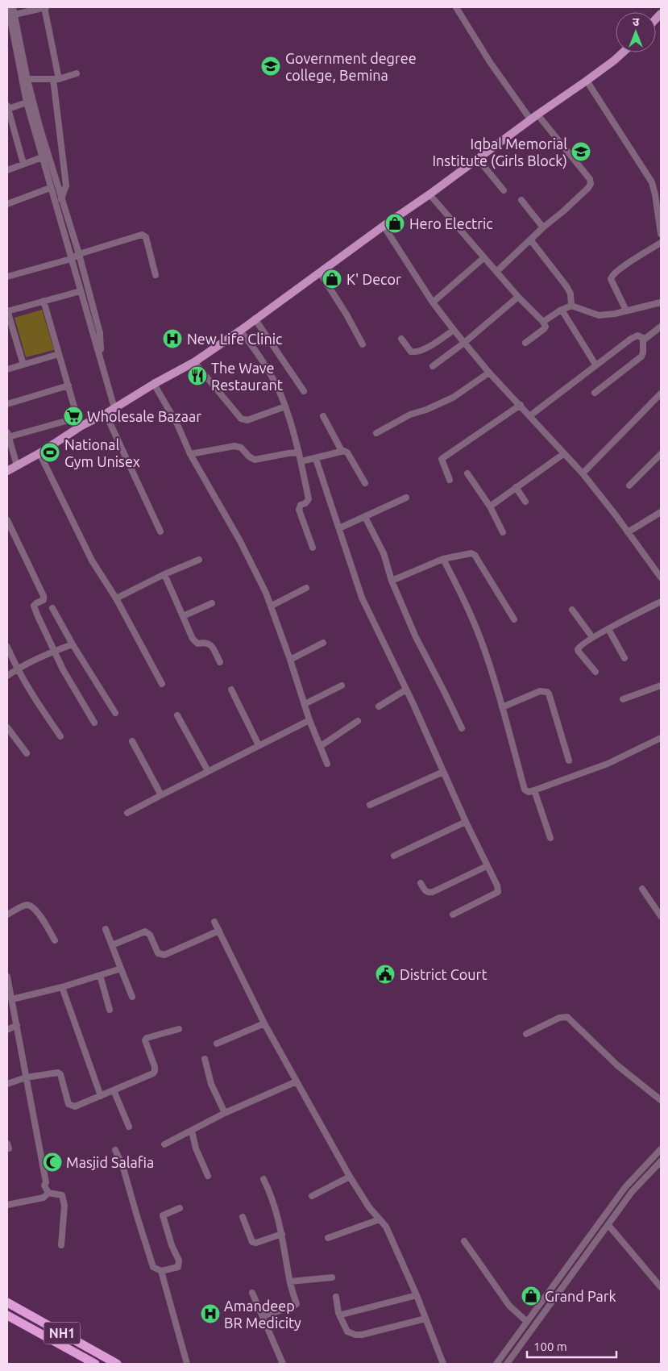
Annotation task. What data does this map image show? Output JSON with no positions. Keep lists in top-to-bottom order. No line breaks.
{"streets":{"highway":["NH1"]},"places":{"school or university":["Government degree college, Bemina","Iqbal Memorial Institute (Girls Block)"],"shop":["Hero Electric","K' Decor","Grand Park"],"hospital":["New Life Clinic","Amandeep BR Medicity"],"restaurant":["The Wave Restaurant"],"supermarket":["Wholesale Bazaar"],"sports":["National Gym Unisex"],"public building":["District Court"],"mosque":["Masjid Salafia"]},"scale_bar":"100 m","north":"top"}
